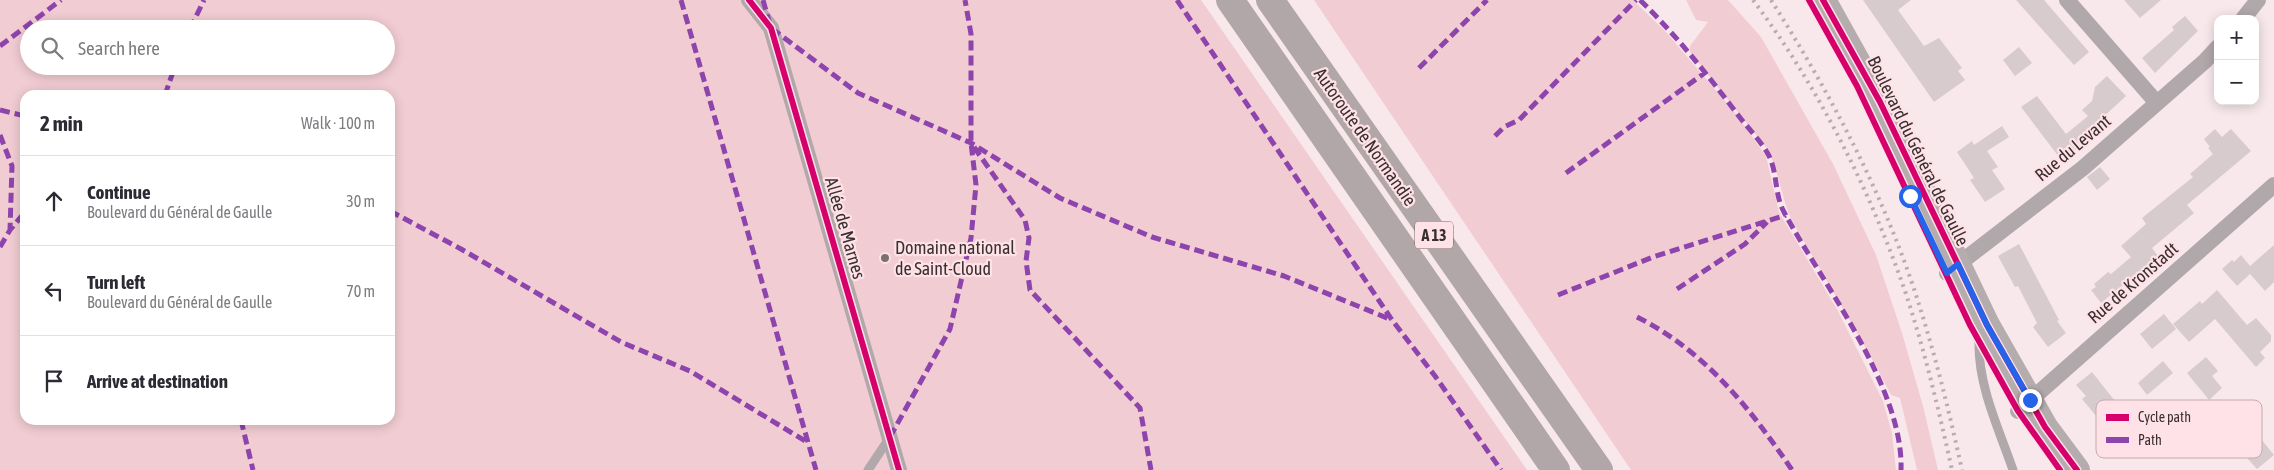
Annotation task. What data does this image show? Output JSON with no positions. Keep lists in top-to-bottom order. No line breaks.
{"streets":{"highway":["Autoroute de Normandie","A 13"],"main road":["Boulevard du Général de Gaulle"],"street":["Rue du Levant","Allée de Marnes","Rue de Kronstadt"]},"crossings":[["Rue du Levant","Boulevard du Général de Gaulle"],["Boulevard du Général de Gaulle","Rue de Kronstadt"]],"places":["Domaine national de Saint-Cloud"],"legend":["Cycle path","Path"],"page":{"map_buttons":["+","−"],"search":"Search here","heading":["2 min","Walk · 100 m"],"list":[["Continue","Boulevard du Général de Gaulle","30 m"],["Turn left","Boulevard du Général de Gaulle","70 m"],"Arrive at destination"]}}
